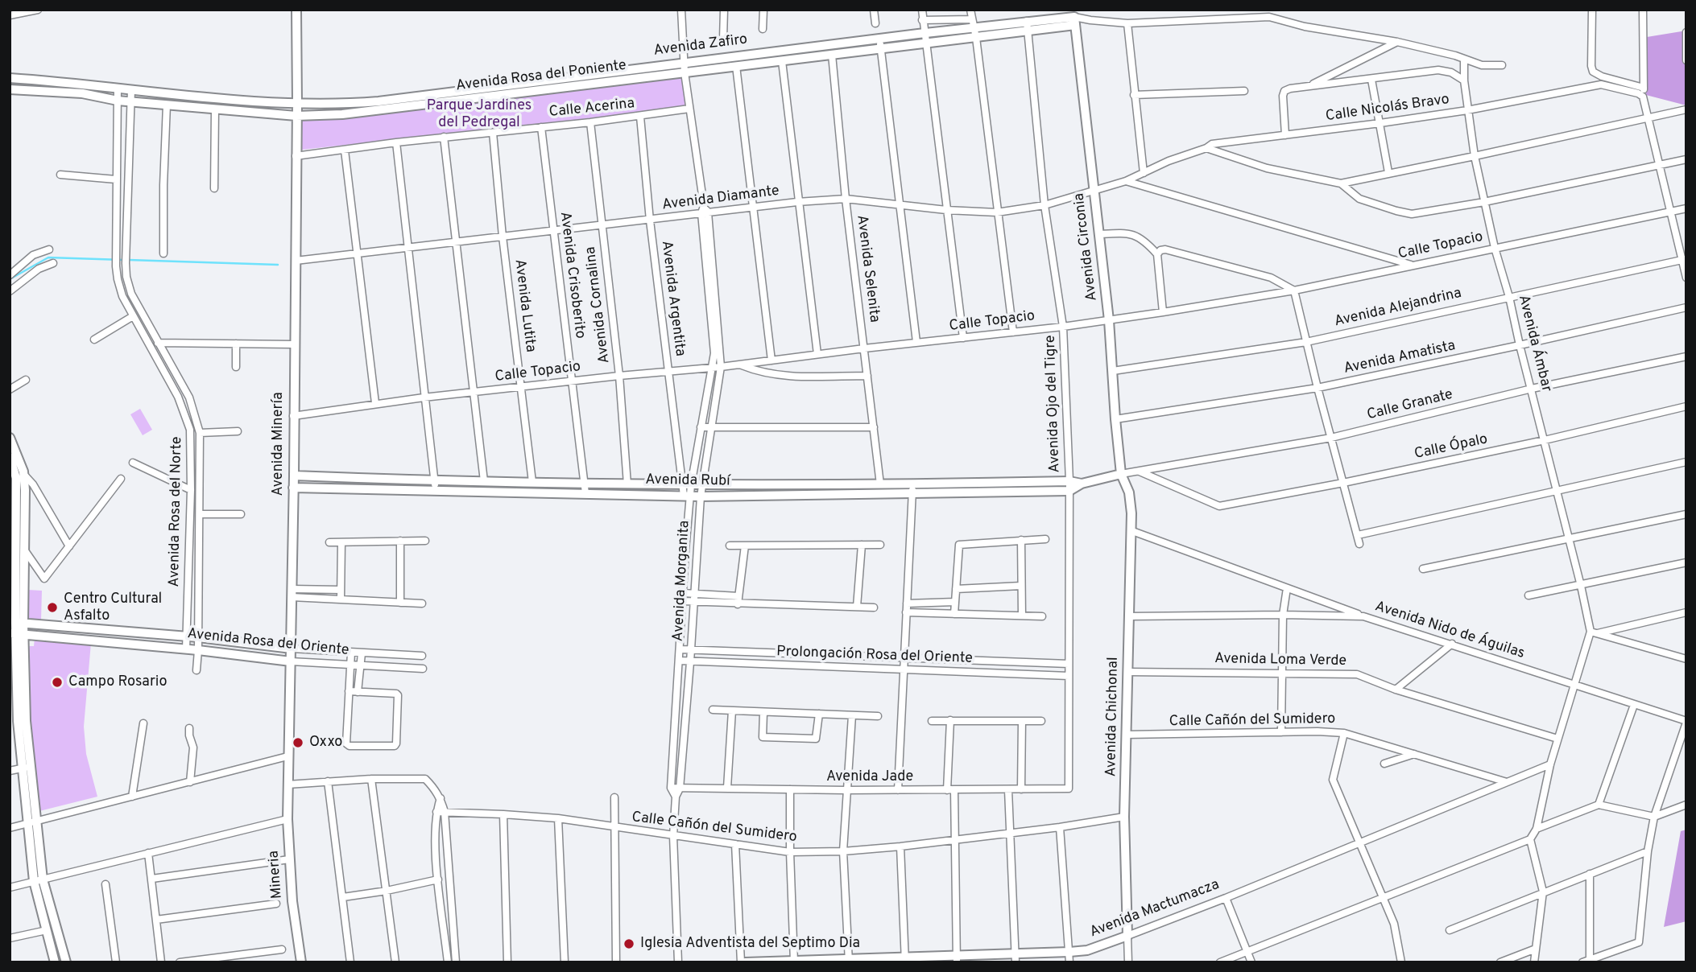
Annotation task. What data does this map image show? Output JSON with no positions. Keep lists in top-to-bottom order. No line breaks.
{"streets":{"street":["Avenida Zafiro","Avenida Rosa del Poniente","Calle Acerina","Calle Nicolás Bravo","Avenida Diamante","Calle Topacio","Avenida Circonia","Avenida Selenita","Avenida Crisoberito","Avenida Argentita","Avenida Cornalina","Avenida Lutita","Avenida Alejandrina","Avenida Ámbar","Avenida Amatista","Avenida Ojo del Tigre","Calle Granate","Avenida Minería","Calle Ópalo","Avenida Rubí","Avenida Rosa del Norte","Avenida Morganita","Avenida Nido de Águilas","Avenida Rosa del Oriente","Prolongación Rosa del Oriente","Avenida Loma Verde","Avenida Chichonal","Calle Cañón del Sumidero","Avenida Jade","Mineria","Avenida Mactumacza"]},"crossings":[["Avenida Zafiro","Avenida Rosa del Poniente"],["Avenida Zafiro","Avenida Circonia"],["Avenida Zafiro","Avenida Ojo del Tigre"],["Avenida Zafiro","Avenida Minería"],["Avenida Rosa del Poniente","Avenida Circonia"],["Avenida Rosa del Poniente","Avenida Selenita"],["Avenida Rosa del Poniente","Avenida Ojo del Tigre"],["Avenida Rosa del Poniente","Avenida Minería"],["Avenida Rosa del Poniente","Avenida Rosa del Norte"],["Calle Acerina","Avenida Crisoberito"],["Calle Acerina","Avenida Argentita"],["Calle Acerina","Avenida Cornalina"],["Calle Acerina","Avenida Lutita"],["Calle Acerina","Avenida Minería"],["Calle Nicolás Bravo","Avenida Diamante"],["Calle Nicolás Bravo","Avenida Ámbar"],["Avenida Diamante","Avenida Circonia"],["Avenida Diamante","Avenida Selenita"],["Avenida Diamante","Avenida Crisoberito"],["Avenida Diamante","Avenida Argentita"],["Avenida Diamante","Avenida Cornalina"],["Avenida Diamante","Avenida Lutita"],["Avenida Diamante","Avenida Ojo del Tigre"],["Avenida Diamante","Avenida Minería"],["Avenida Diamante","Avenida Morganita"],["Calle Topacio","Avenida Circonia"],["Calle Topacio","Avenida Selenita"],["Calle Topacio","Avenida Crisoberito"],["Calle Topacio","Avenida Argentita"],["Calle Topacio","Avenida Cornalina"],["Calle Topacio","Avenida Lutita"],["Calle Topacio","Avenida Ámbar"],["Calle Topacio","Avenida Ojo del Tigre"],["Calle Topacio","Avenida Minería"],["Calle Topacio","Avenida Morganita"],["Avenida Circonia","Avenida Alejandrina"],["Avenida Circonia","Avenida Amatista"],["Avenida Circonia","Avenida Rubí"],["Avenida Circonia","Avenida Chichonal"],["Avenida Selenita","Avenida Rubí"],["Avenida Crisoberito","Avenida Rubí"],["Avenida Argentita","Avenida Rubí"],["Avenida Argentita","Avenida Morganita"],["Avenida Cornalina","Avenida Rubí"],["Avenida Lutita","Avenida Rubí"],["Avenida Alejandrina","Avenida Ámbar"],["Avenida Ámbar","Avenida Amatista"],["Avenida Ámbar","Calle Granate"],["Avenida Ámbar","Calle Ópalo"],["Avenida Ojo del Tigre","Avenida Rubí"],["Avenida Ojo del Tigre","Prolongación Rosa del Oriente"],["Avenida Ojo del Tigre","Avenida Jade"],["Calle Granate","Calle Ópalo"],["Calle Granate","Avenida Rubí"],["Avenida Minería","Avenida Rubí"],["Avenida Minería","Avenida Rosa del Oriente"],["Avenida Minería","Mineria"],["Calle Ópalo","Avenida Rubí"],["Avenida Rubí","Avenida Morganita"],["Avenida Rubí","Avenida Chichonal"],["Avenida Rosa del Norte","Avenida Rosa del Oriente"],["Avenida Morganita","Prolongación Rosa del Oriente"],["Avenida Morganita","Calle Cañón del Sumidero"],["Avenida Morganita","Avenida Jade"],["Avenida Nido de Águilas","Avenida Chichonal"],["Avenida Loma Verde","Avenida Chichonal"],["Avenida Chichonal","Calle Cañón del Sumidero"],["Avenida Chichonal","Avenida Mactumacza"],["Calle Cañón del Sumidero","Avenida Mactumacza"]],"parks":["Parque Jardines del Pedregal"],"places":["Centro Cultural Asfalto","Campo Rosario","Oxxo","Iglesia Adventista del Septimo Dia"]}
